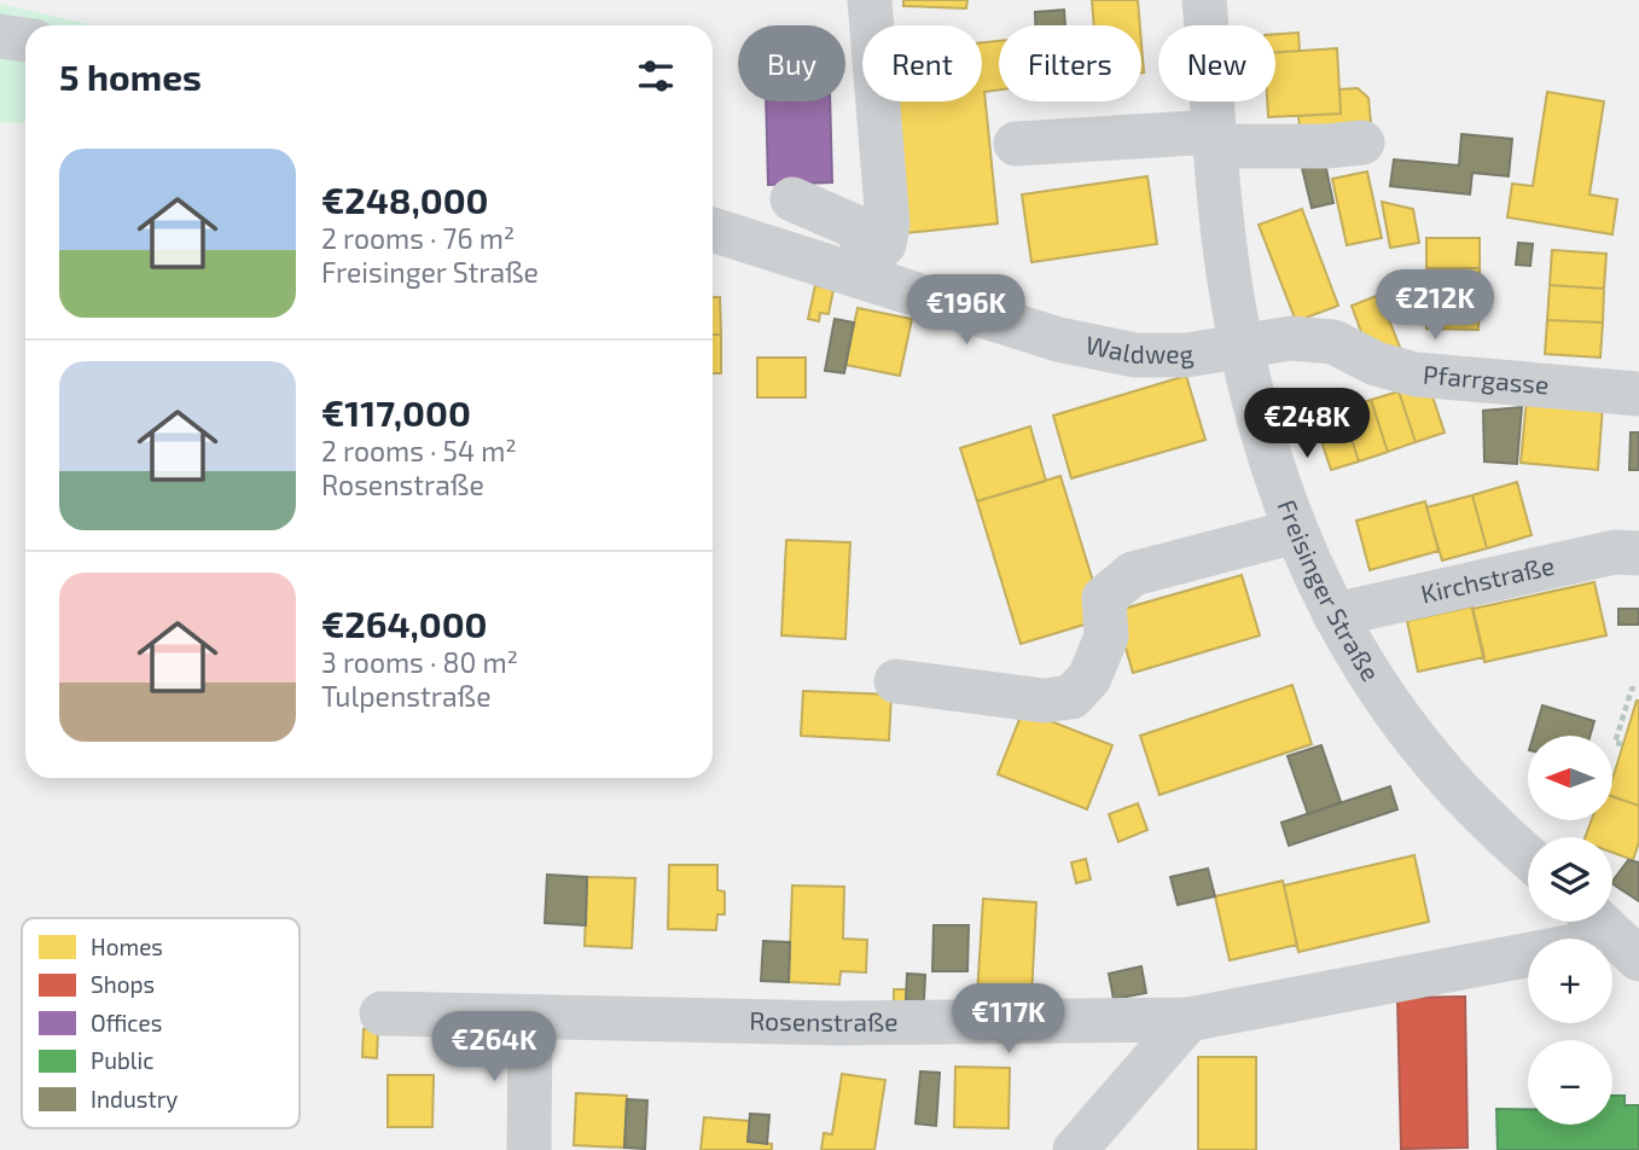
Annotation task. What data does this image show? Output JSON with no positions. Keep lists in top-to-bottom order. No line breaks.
{"streets":{"street":["Waldweg","Pfarrgasse","Kirchstraße","Freisinger Straße","Rosenstraße"]},"crossings":[["Waldweg","Pfarrgasse"],["Waldweg","Freisinger Straße"],["Pfarrgasse","Freisinger Straße"],["Kirchstraße","Freisinger Straße"]],"legend":["Homes","Shops","Offices","Public","Industry"],"north":"left","page":{"chip":["Buy","Rent","Filters","New"],"heading":"5 homes","list":[{"name":"€248,000","note":"2 rooms · 76 m² · Freisinger Straße"},{"name":"€117,000","note":"2 rooms · 54 m² · Rosenstraße"},{"name":"€264,000","note":"3 rooms · 80 m² · Tulpenstraße"}],"price":["€212K","€196K","€248K","€117K","€264K"],"map_buttons":["+","−"]}}
